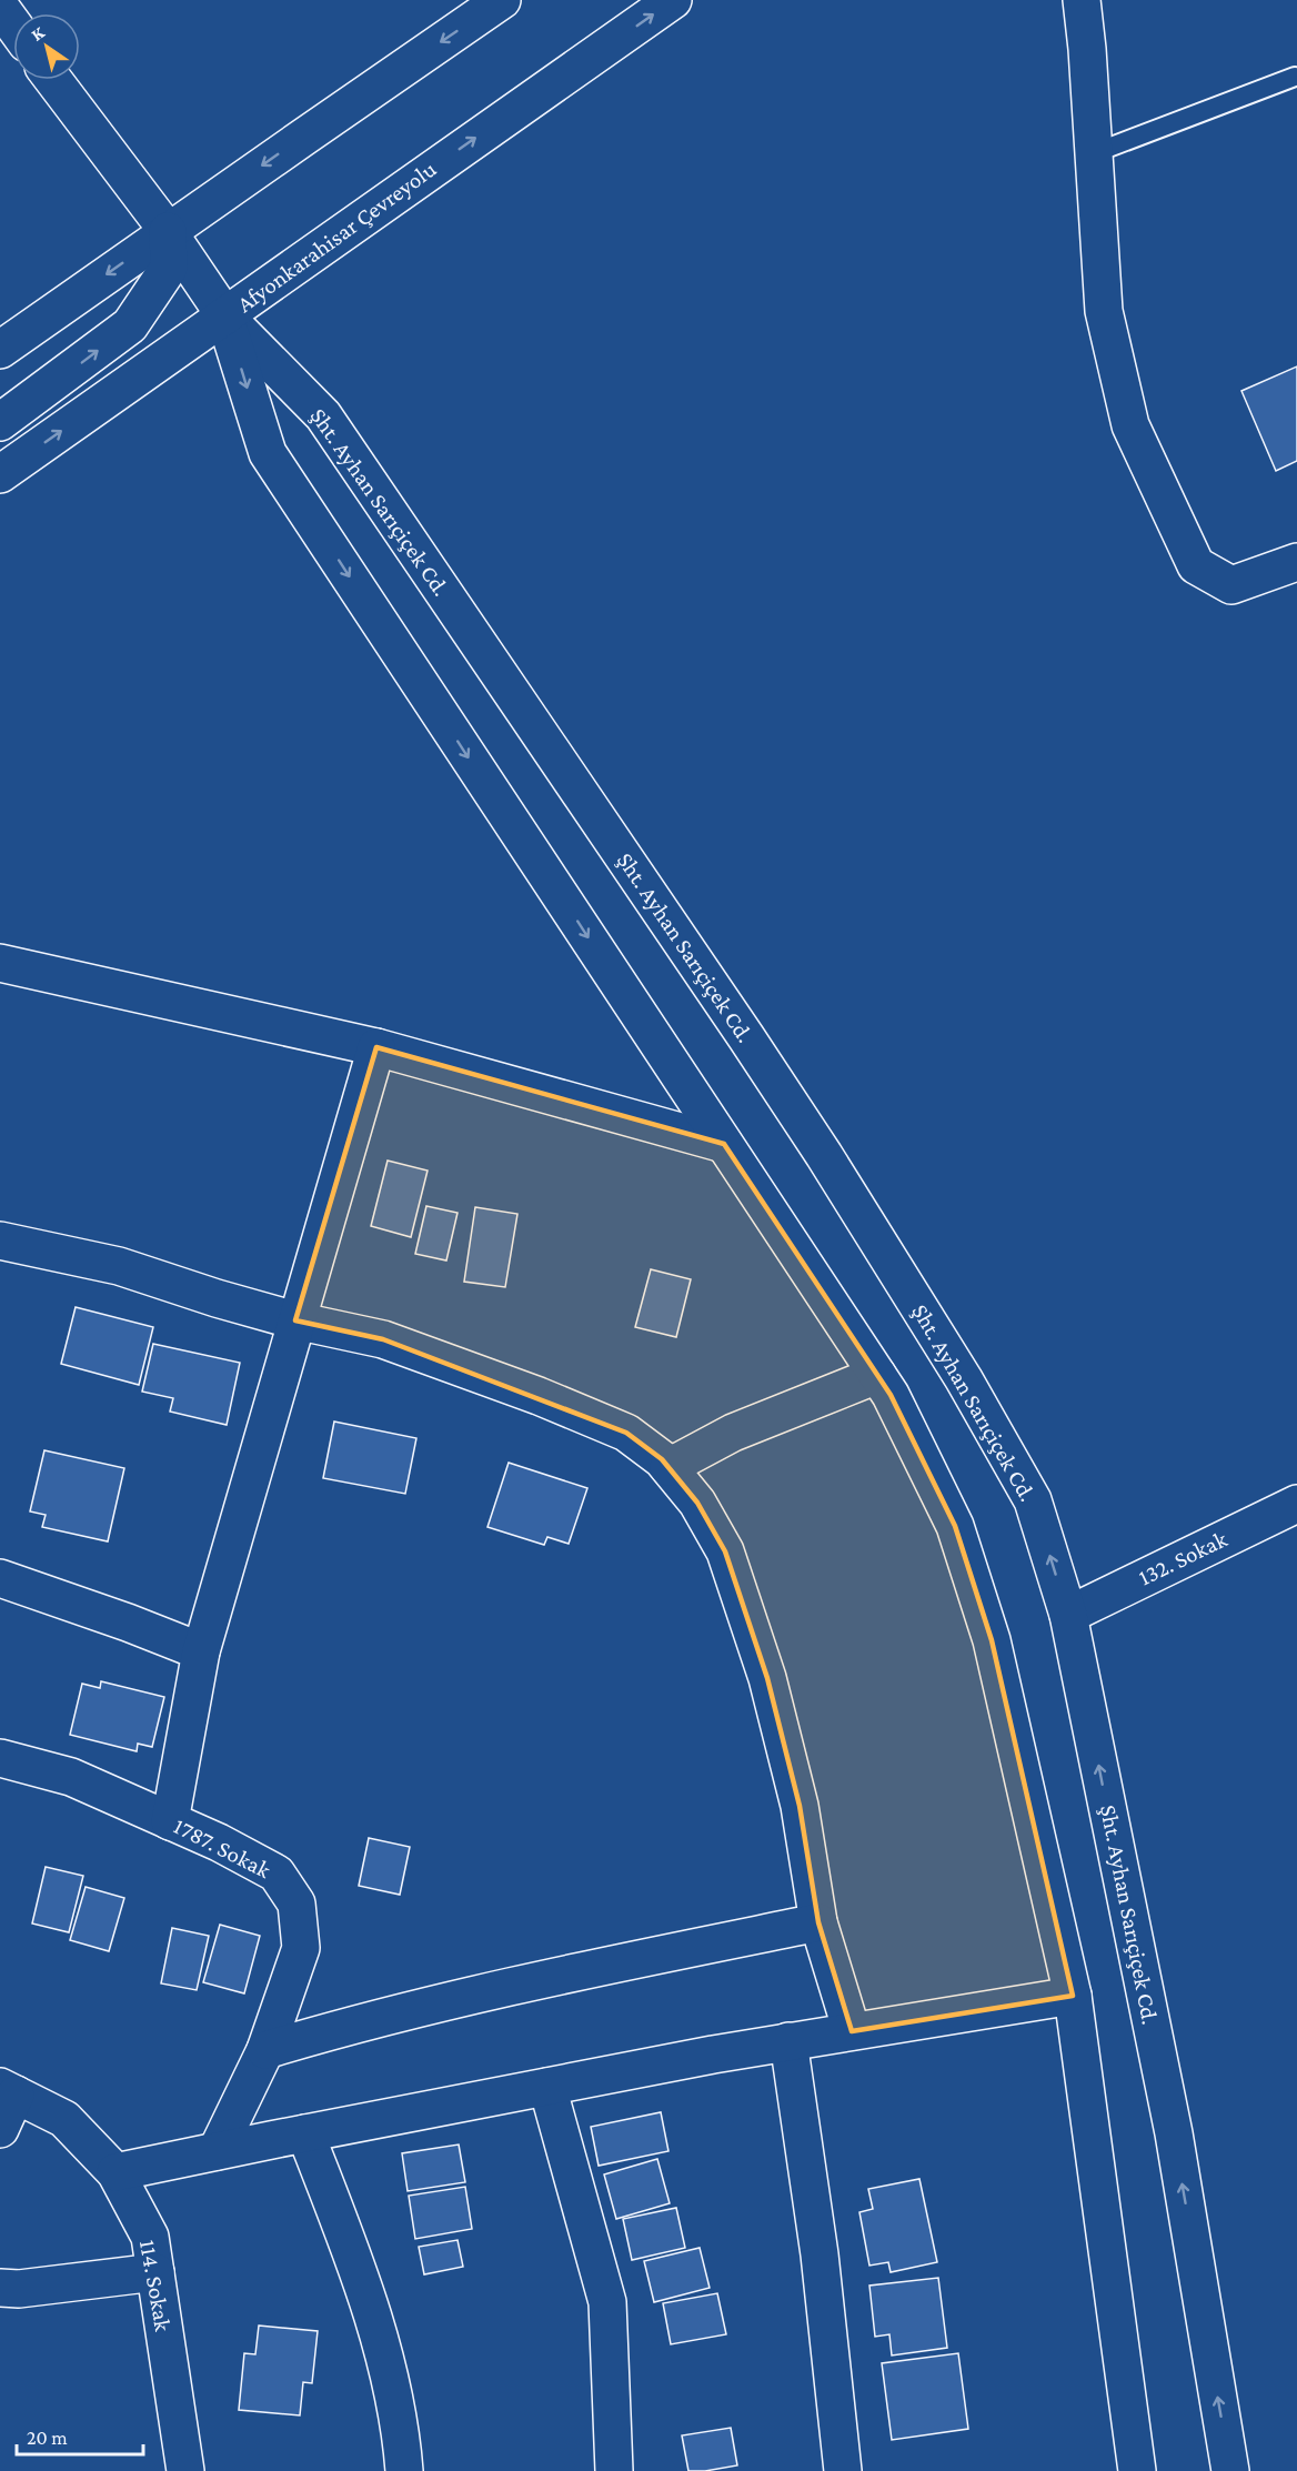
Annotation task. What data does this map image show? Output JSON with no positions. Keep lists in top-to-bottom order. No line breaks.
{"streets":{"main road":["Afyonkarahisar Çevreyolu","Şht. Ayhan Sarıçiçek Cd.","132. Sokak","1787. Sokak","114. Sokak"]},"crossings":[["Afyonkarahisar Çevreyolu","Şht. Ayhan Sarıçiçek Cd."],["Şht. Ayhan Sarıçiçek Cd.","132. Sokak"]],"scale_bar":"20 m","north":"top left"}
